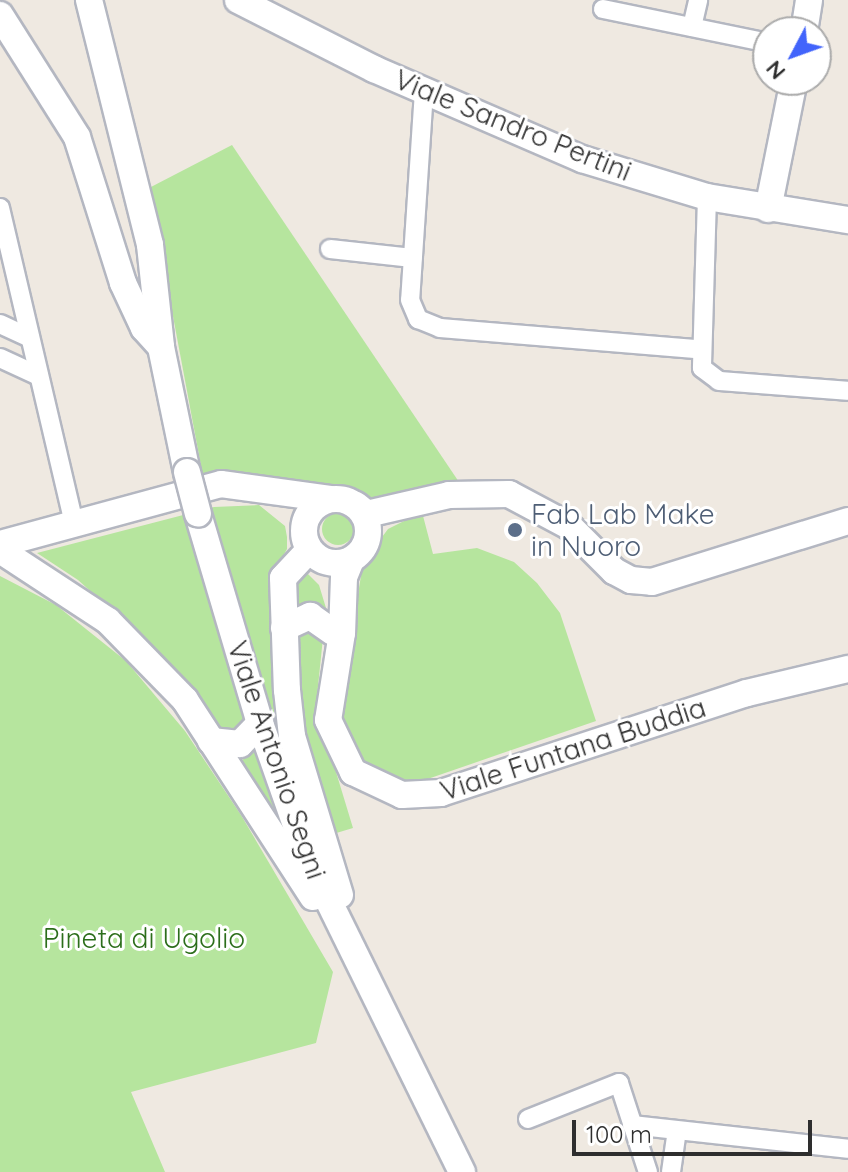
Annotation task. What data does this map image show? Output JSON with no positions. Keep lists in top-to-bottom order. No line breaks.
{"streets":{"main road":["Viale Sandro Pertini","Viale Funtana Buddia","Viale Antonio Segni"]},"parks":["Pineta di Ugolio"],"places":["Fab Lab Make in Nuoro"],"scale_bar":"100 m","north":"bottom left"}
